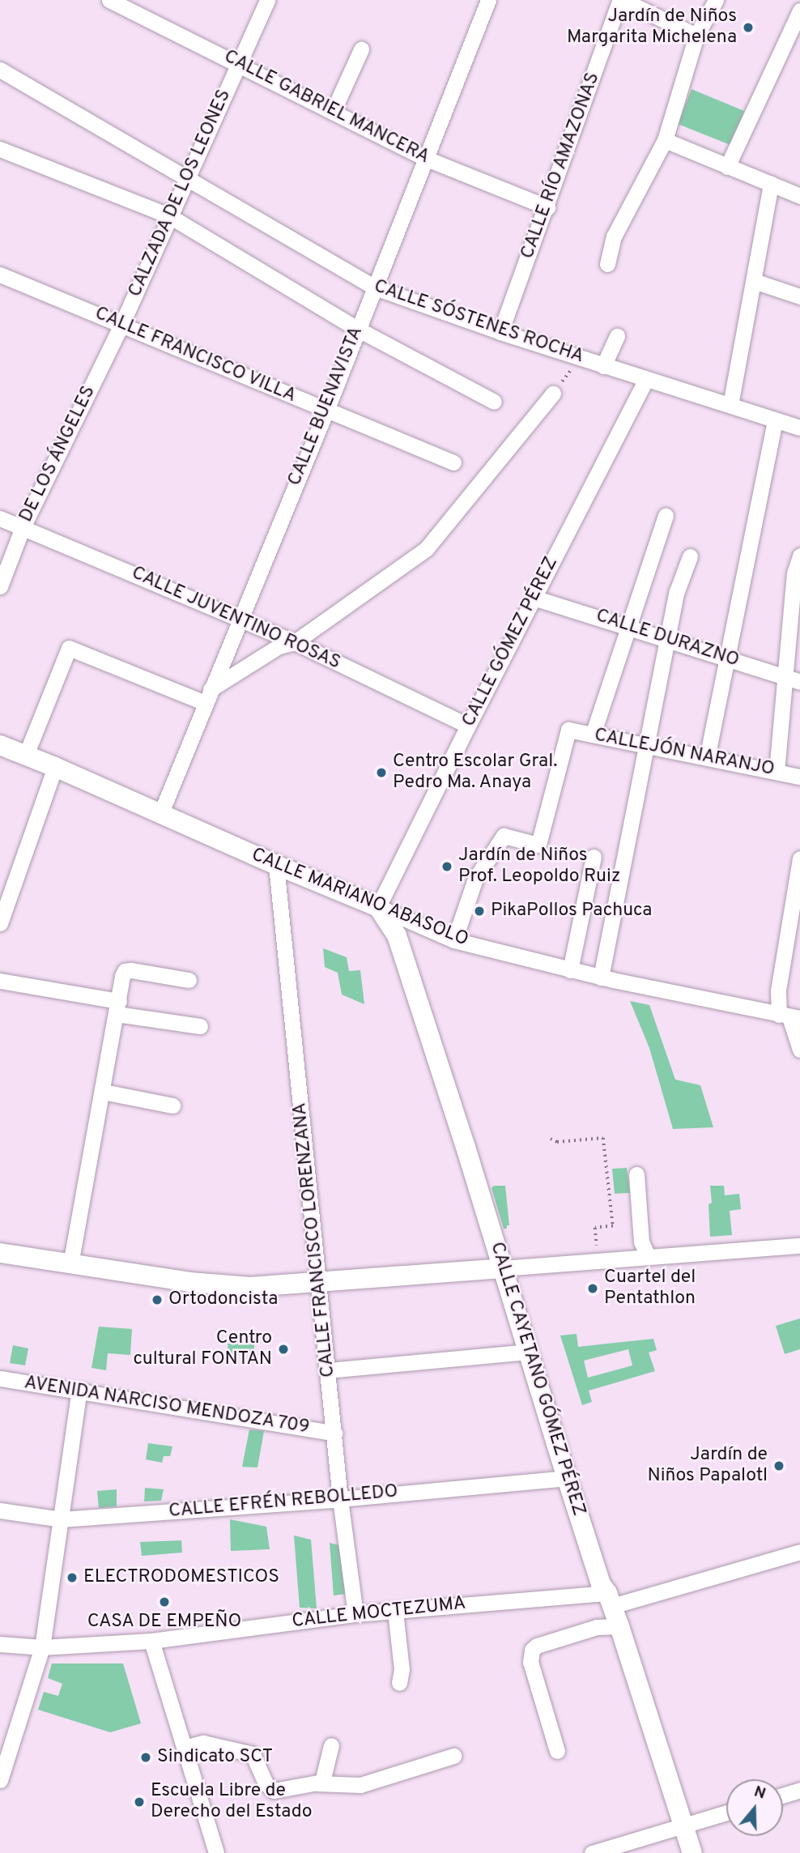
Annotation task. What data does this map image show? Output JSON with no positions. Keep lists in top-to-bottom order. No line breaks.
{"streets":{"main road":["CALLE MARIANO ABASOLO","CALLE CAYETANO GÓMEZ PÉREZ"],"street":["CALLE GABRIEL MANCERA","CALLE RÍO AMAZONAS","CALZADA DE LOS LEONES","CALLE SÓSTENES ROCHA","CALLE FRANCISCO VILLA","CALLE BUENAVISTA","DE LOS ÁNGELES","CALLE JUVENTINO ROSAS","CALLE DURAZNO","CALLE GÓMEZ PÉREZ","CALLEJÓN NARANJO","CALLE FRANCISCO LORENZANA","AVENIDA NARCISO MENDOZA 709","CALLE EFRÉN REBOLLEDO","CALLE MOCTEZUMA"]},"crossings":[["CALLE GABRIEL MANCERA","CALLE RÍO AMAZONAS"],["CALLE GABRIEL MANCERA","CALZADA DE LOS LEONES"],["CALLE GABRIEL MANCERA","CALLE BUENAVISTA"],["CALLE RÍO AMAZONAS","CALLE SÓSTENES ROCHA"],["CALZADA DE LOS LEONES","CALLE SÓSTENES ROCHA"],["CALZADA DE LOS LEONES","CALLE FRANCISCO VILLA"],["CALZADA DE LOS LEONES","DE LOS ÁNGELES"],["CALLE SÓSTENES ROCHA","CALLE BUENAVISTA"],["CALLE SÓSTENES ROCHA","CALLE GÓMEZ PÉREZ"],["CALLE FRANCISCO VILLA","CALLE BUENAVISTA"],["CALLE FRANCISCO VILLA","DE LOS ÁNGELES"],["CALLE BUENAVISTA","CALLE JUVENTINO ROSAS"],["CALLE BUENAVISTA","CALLE MARIANO ABASOLO"],["DE LOS ÁNGELES","CALLE JUVENTINO ROSAS"],["CALLE JUVENTINO ROSAS","CALLE GÓMEZ PÉREZ"],["CALLE DURAZNO","CALLE GÓMEZ PÉREZ"],["CALLE GÓMEZ PÉREZ","CALLE MARIANO ABASOLO"],["CALLE GÓMEZ PÉREZ","CALLE CAYETANO GÓMEZ PÉREZ"],["CALLEJÓN NARANJO","CALLE MARIANO ABASOLO"],["CALLE MARIANO ABASOLO","CALLE FRANCISCO LORENZANA"],["CALLE MARIANO ABASOLO","CALLE CAYETANO GÓMEZ PÉREZ"],["CALLE FRANCISCO LORENZANA","AVENIDA NARCISO MENDOZA 709"],["CALLE FRANCISCO LORENZANA","CALLE EFRÉN REBOLLEDO"],["CALLE FRANCISCO LORENZANA","CALLE MOCTEZUMA"],["CALLE CAYETANO GÓMEZ PÉREZ","CALLE EFRÉN REBOLLEDO"],["CALLE CAYETANO GÓMEZ PÉREZ","CALLE MOCTEZUMA"]],"places":["Jardín de Niños Margarita Michelena","Centro Escolar Gral. Pedro Ma. Anaya","Jardín de Niños Prof. Leopoldo Ruiz","PikaPollos Pachuca","Cuartel del Pentathlon","Ortodoncista","Centro cultural FONTAN","Jardín de Niños Papalotl","ELECTRODOMESTICOS","CASA DE EMPEÑO","Sindicato SCT","Escuela Libre de Derecho del Estado"],"north":"top"}
